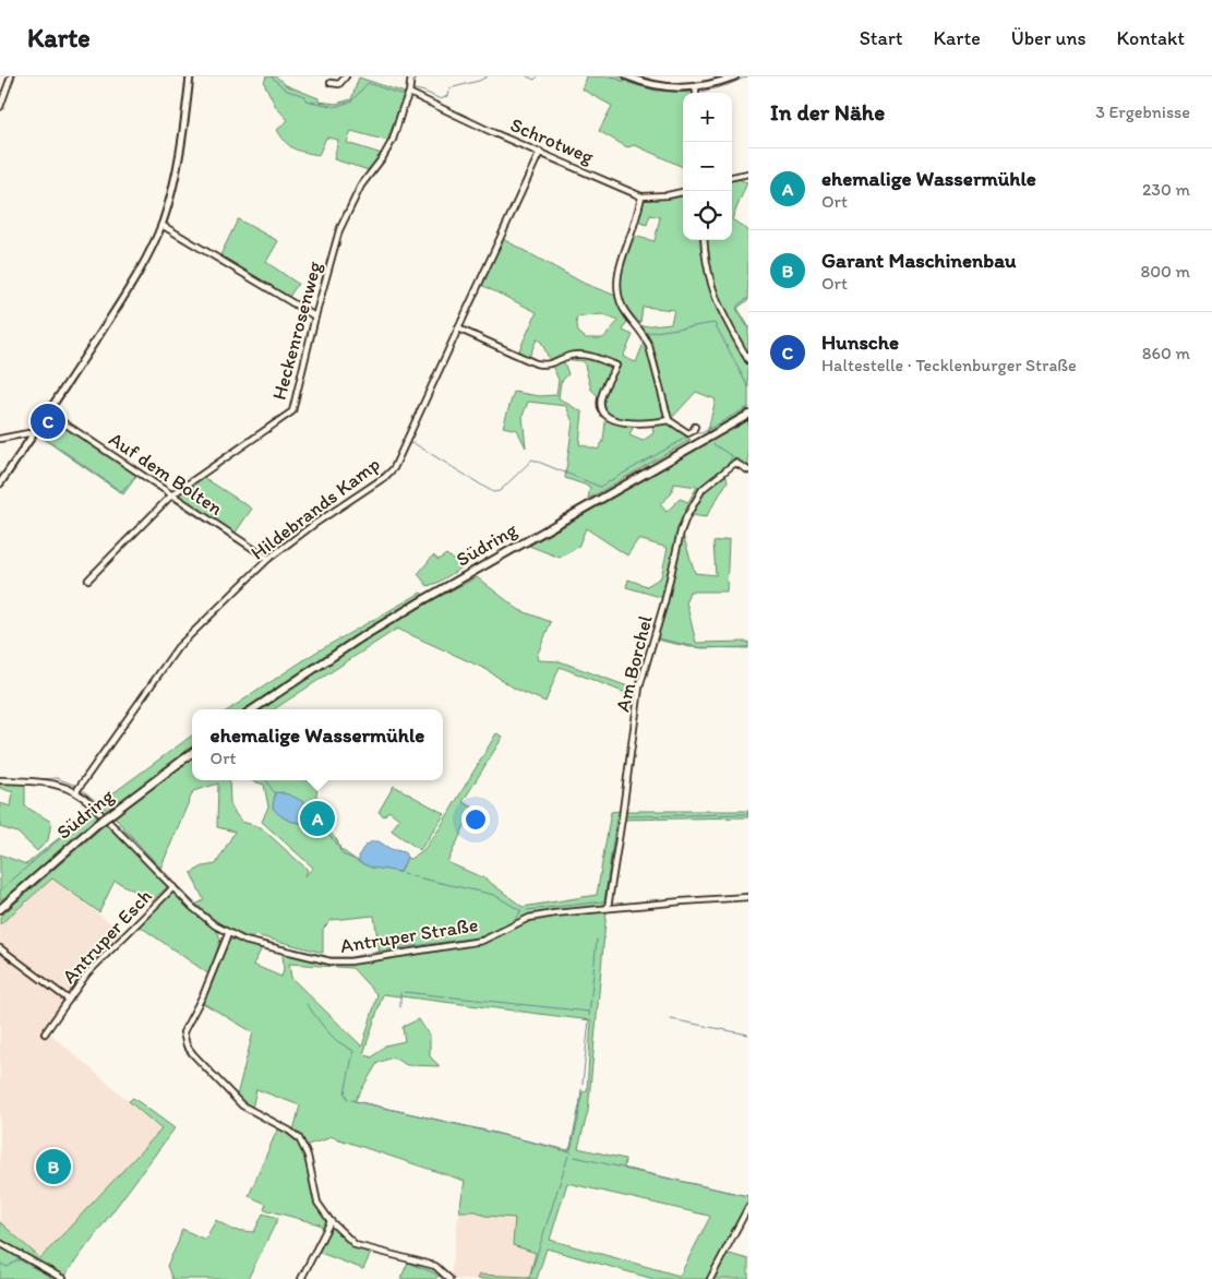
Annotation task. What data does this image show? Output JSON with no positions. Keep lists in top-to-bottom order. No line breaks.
{"streets":{"main road":["Südring"],"street":["Schrotweg","Heckenrosenweg","Auf dem Bolten","Hildebrands Kamp","Am Borchel","Antruper Straße","Antruper Esch"]},"crossings":[["Schrotweg","Heckenrosenweg"],["Schrotweg","Hildebrands Kamp"],["Heckenrosenweg","Auf dem Bolten"],["Auf dem Bolten","Hildebrands Kamp"],["Hildebrands Kamp","Antruper Straße"],["Am Borchel","Antruper Straße"],["Antruper Straße","Antruper Esch"]],"page":{"header":"Karte","nav":["Start","Karte","Über uns","Kontakt"],"heading":["In der Nähe","3 Ergebnisse"],"map_buttons":["+","−"],"list":[{"mark":"A","name":"ehemalige Wassermühle","note":"Ort","value":"230 m"},{"mark":"B","name":"Garant Maschinenbau","note":"Ort","value":"800 m"},{"mark":"C","name":"Hunsche","note":"Haltestelle · Tecklenburger Straße","value":"860 m"}],"pins":["C","A","B"],"popup":["ehemalige Wassermühle","Ort"]}}
